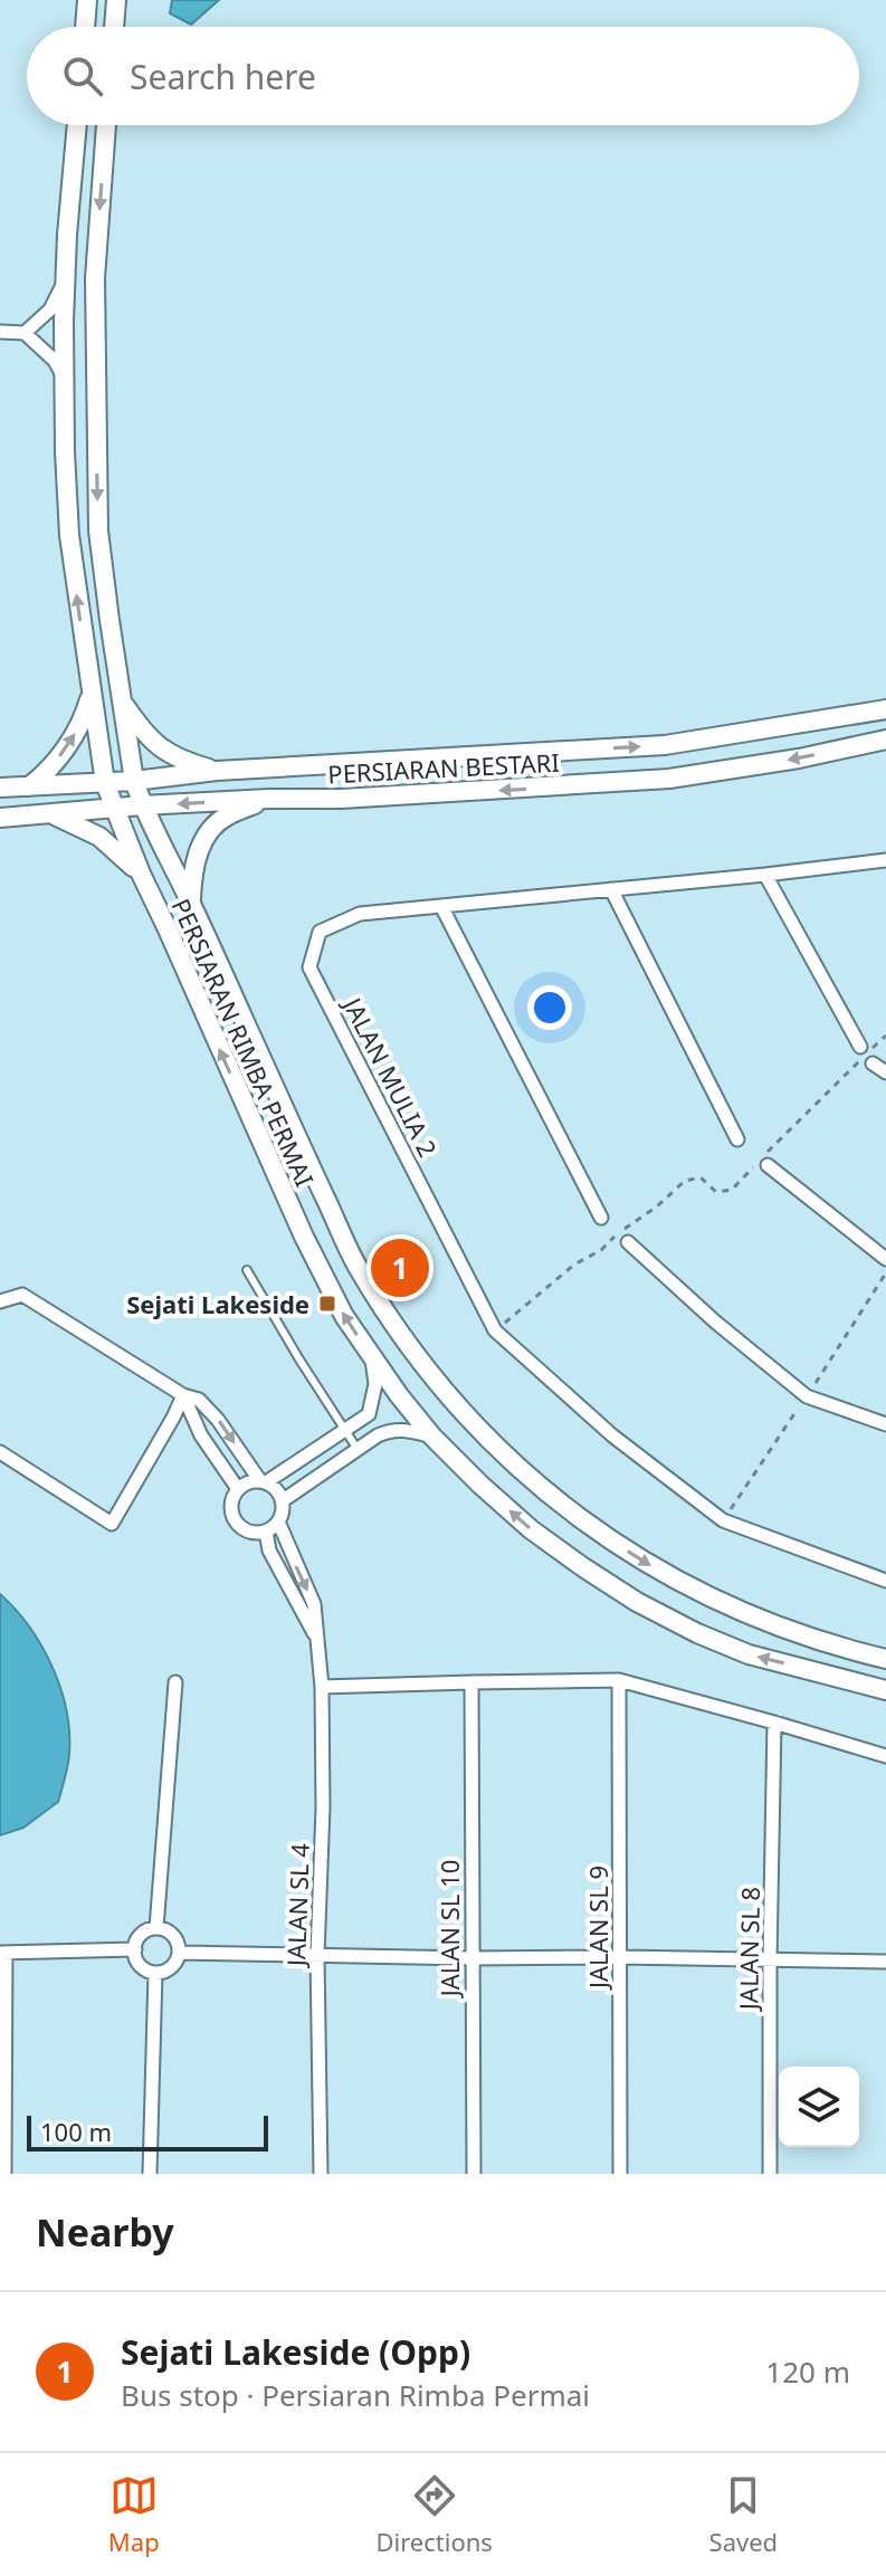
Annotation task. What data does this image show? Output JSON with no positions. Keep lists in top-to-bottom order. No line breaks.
{"streets":{"main road":["PERSIARAN BESTARI","PERSIARAN RIMBA PERMAI"],"street":["JALAN MULIA 2","JALAN SL 4","JALAN SL 9","JALAN SL 10","JALAN SL 8"]},"crossings":[["PERSIARAN BESTARI","PERSIARAN RIMBA PERMAI"]],"places":{"transit":["Sejati Lakeside"]},"scale_bar":"100 m","page":{"search":"Search here","pins":"1","scale":"100 m","heading":"Nearby","list":[{"mark":"1","name":"Sejati Lakeside (Opp)","note":"Bus stop · Persiaran Rimba Permai","value":"120 m"}],"nav":["Map","Directions","Saved"]}}
